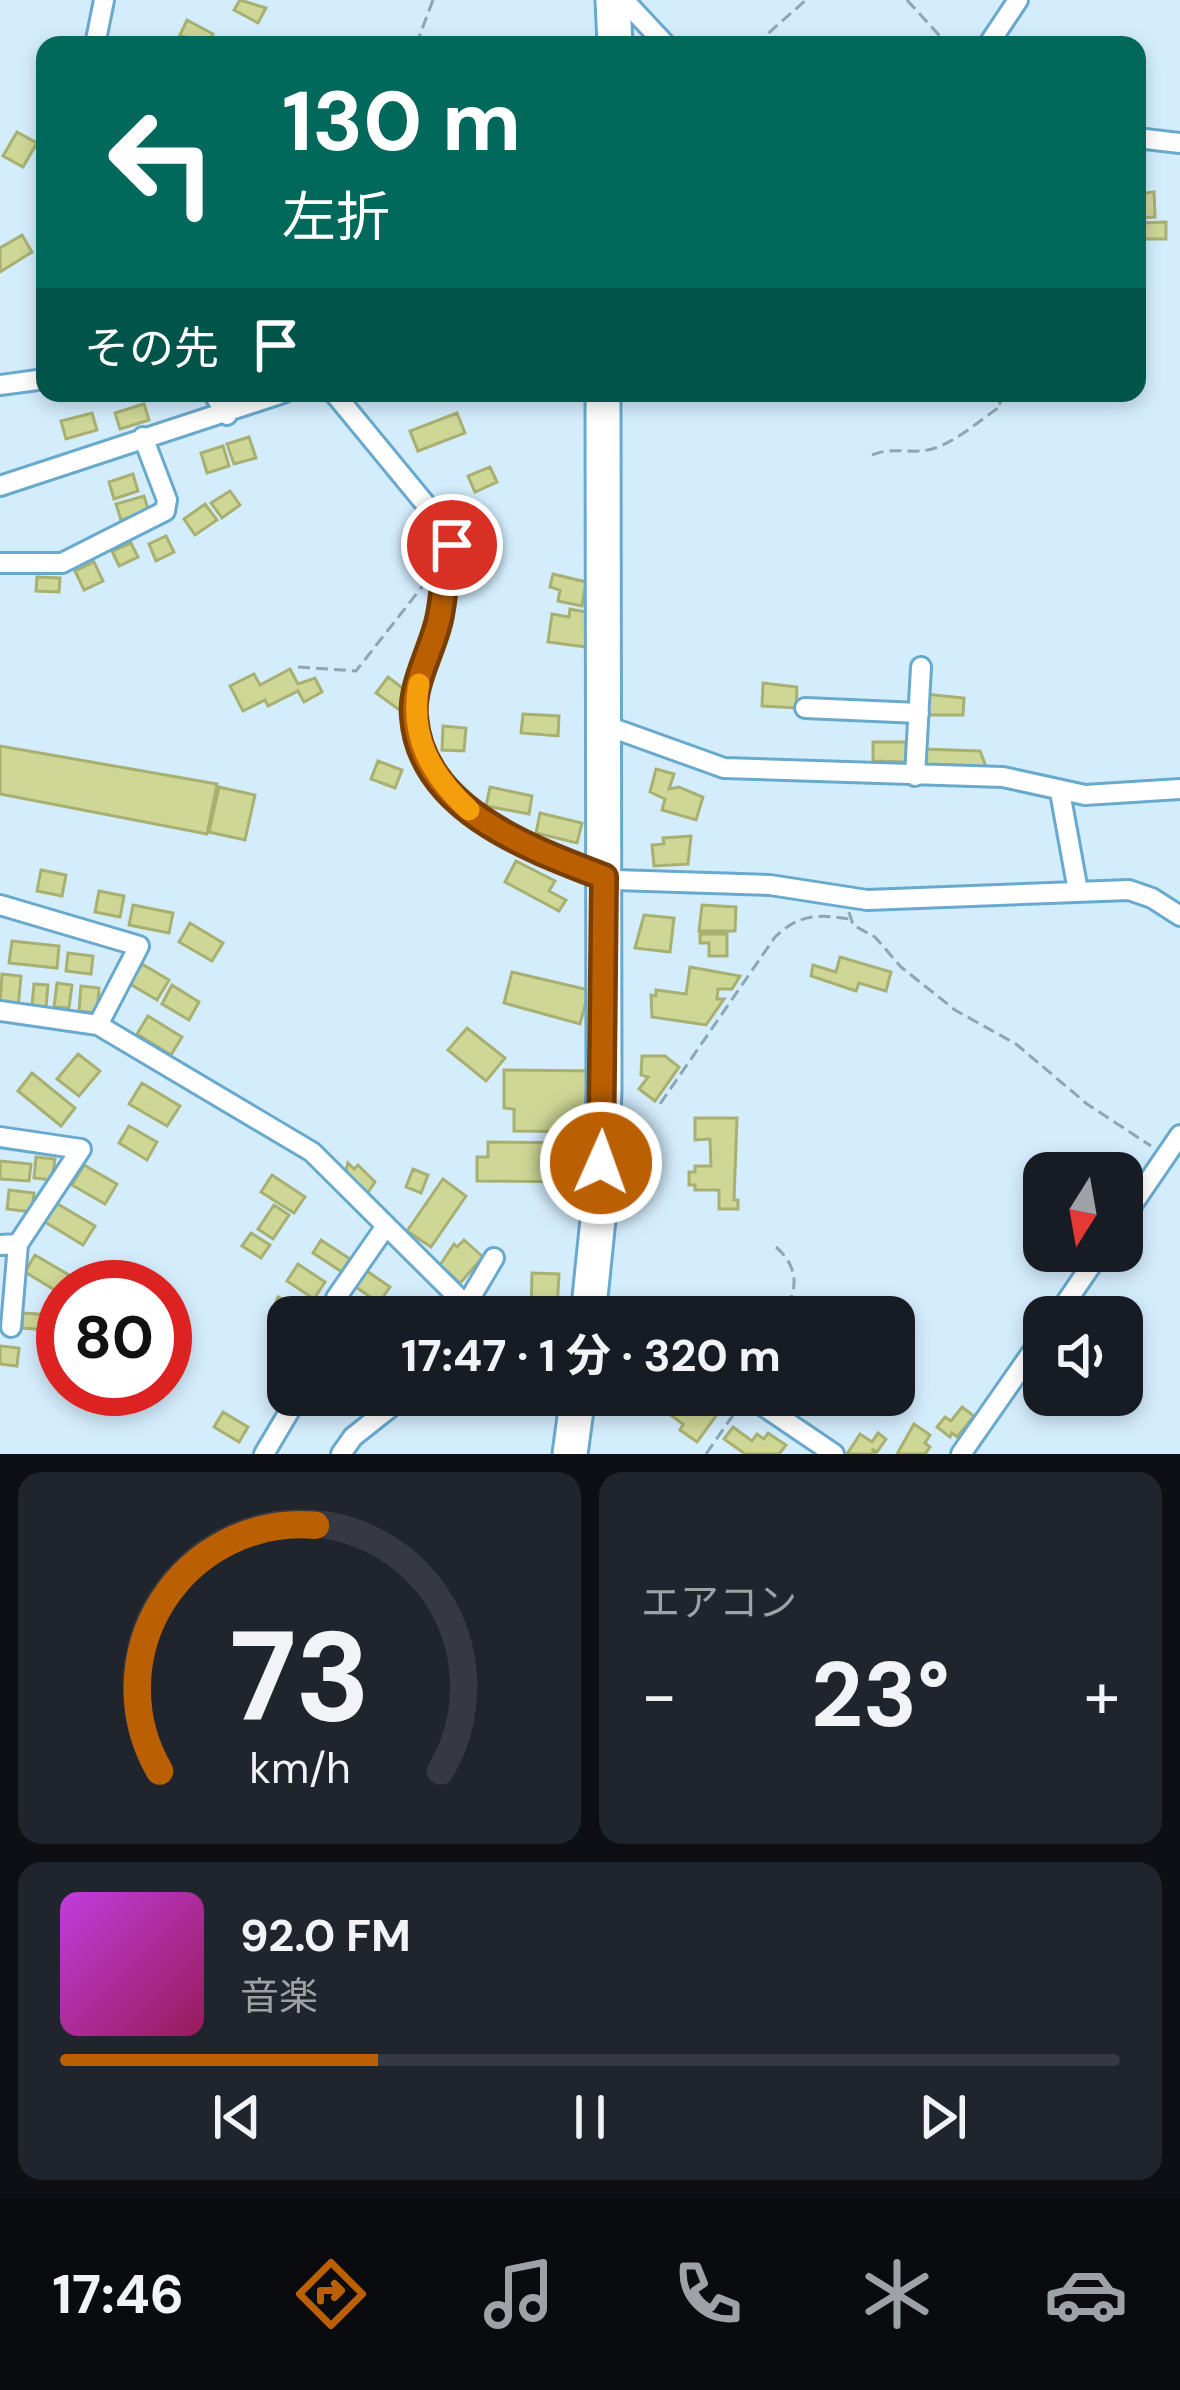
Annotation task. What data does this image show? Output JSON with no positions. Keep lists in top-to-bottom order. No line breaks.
{"north":"bottom","page":{"turn":["130 m","左折"],"then":"その先","limit":"80","trip":"17:47 · 1 分 · 320 m","tile":"エアコン","heat":["−","23°","+"],"song":["92.0 FM","音楽"],"tabs":"17:46","gauge":["73","km/h"]}}
